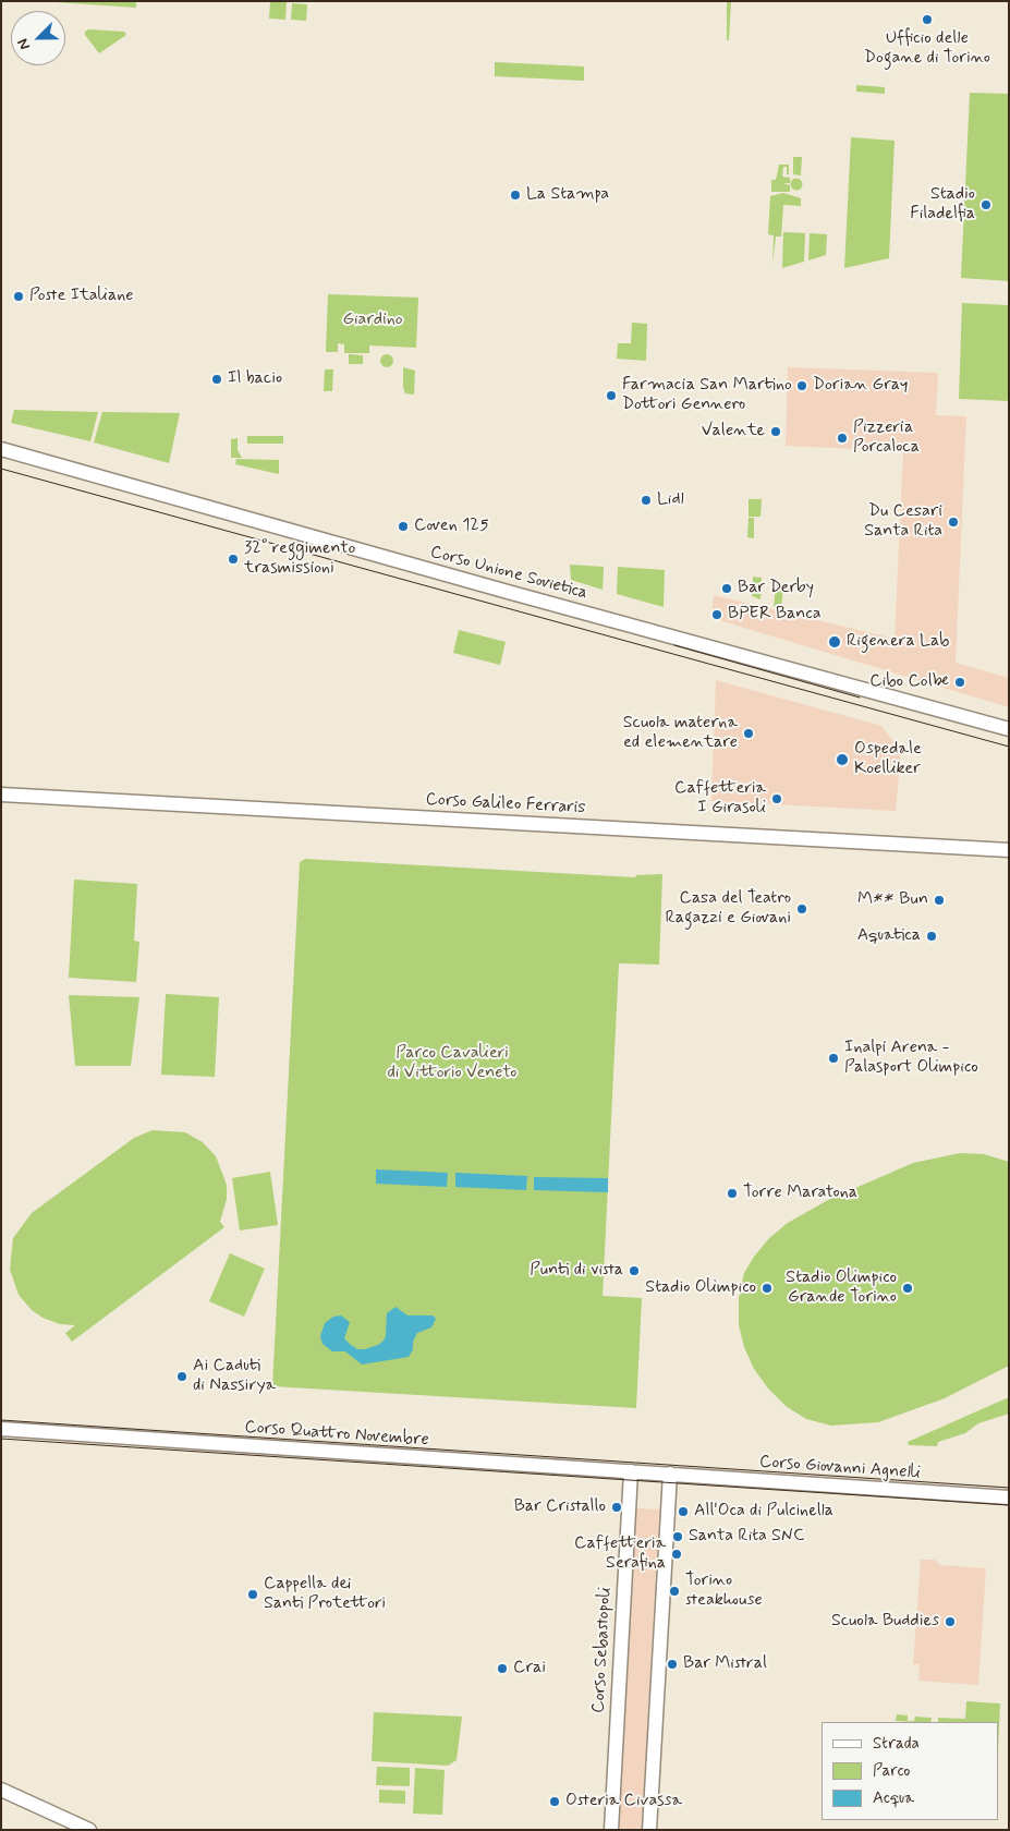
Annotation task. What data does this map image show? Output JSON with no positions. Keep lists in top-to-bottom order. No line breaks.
{"streets":{"main road":["Corso Unione Sovietica","Corso Galileo Ferraris","Corso Quattro Novembre","Corso Giovanni Agnelli","Corso Sebastopoli"]},"crossings":[["Corso Quattro Novembre","Corso Giovanni Agnelli"],["Corso Quattro Novembre","Corso Sebastopoli"]],"parks":["Giardino","Parco Cavalieri di Vittorio Veneto"],"places":["Ufficio delle Dogane di Torino","La Stampa","Stadio Filadelfia","Poste Italiane","Il bacio","Dorian Gray","Farmacia San Martino Dottori Gennero","Valente","Pizzeria Porcaloca","Lidl","Du Cesari Santa Rita","Coven 125","32° reggimento trasmissioni","Bar Derby","BPER Banca","Rigenera Lab","Cibo Colbe","Scuola materna ed elementare","Ospedale Koelliker","Caffetteria I Girasoli","M** Bun","Casa del Teatro Ragazzi e Giovani","Aquatica","Inalpi Arena - Palasport Olimpico","Torre Maratona","Punti di vista","Stadio Olimpico","Stadio Olimpico Grande Torino","Ai Caduti di Nassirya","Bar Cristallo","All'Oca di Pulcinella","Santa Rita SNC","Caffetteria Serafina","Torino steakhouse","Cappella dei Santi Protettori","Scuola Buddies","Bar Mistral","Crai","Osteria Civassa"],"legend":["Strada","Parco","Acqua"],"north":"bottom left"}
